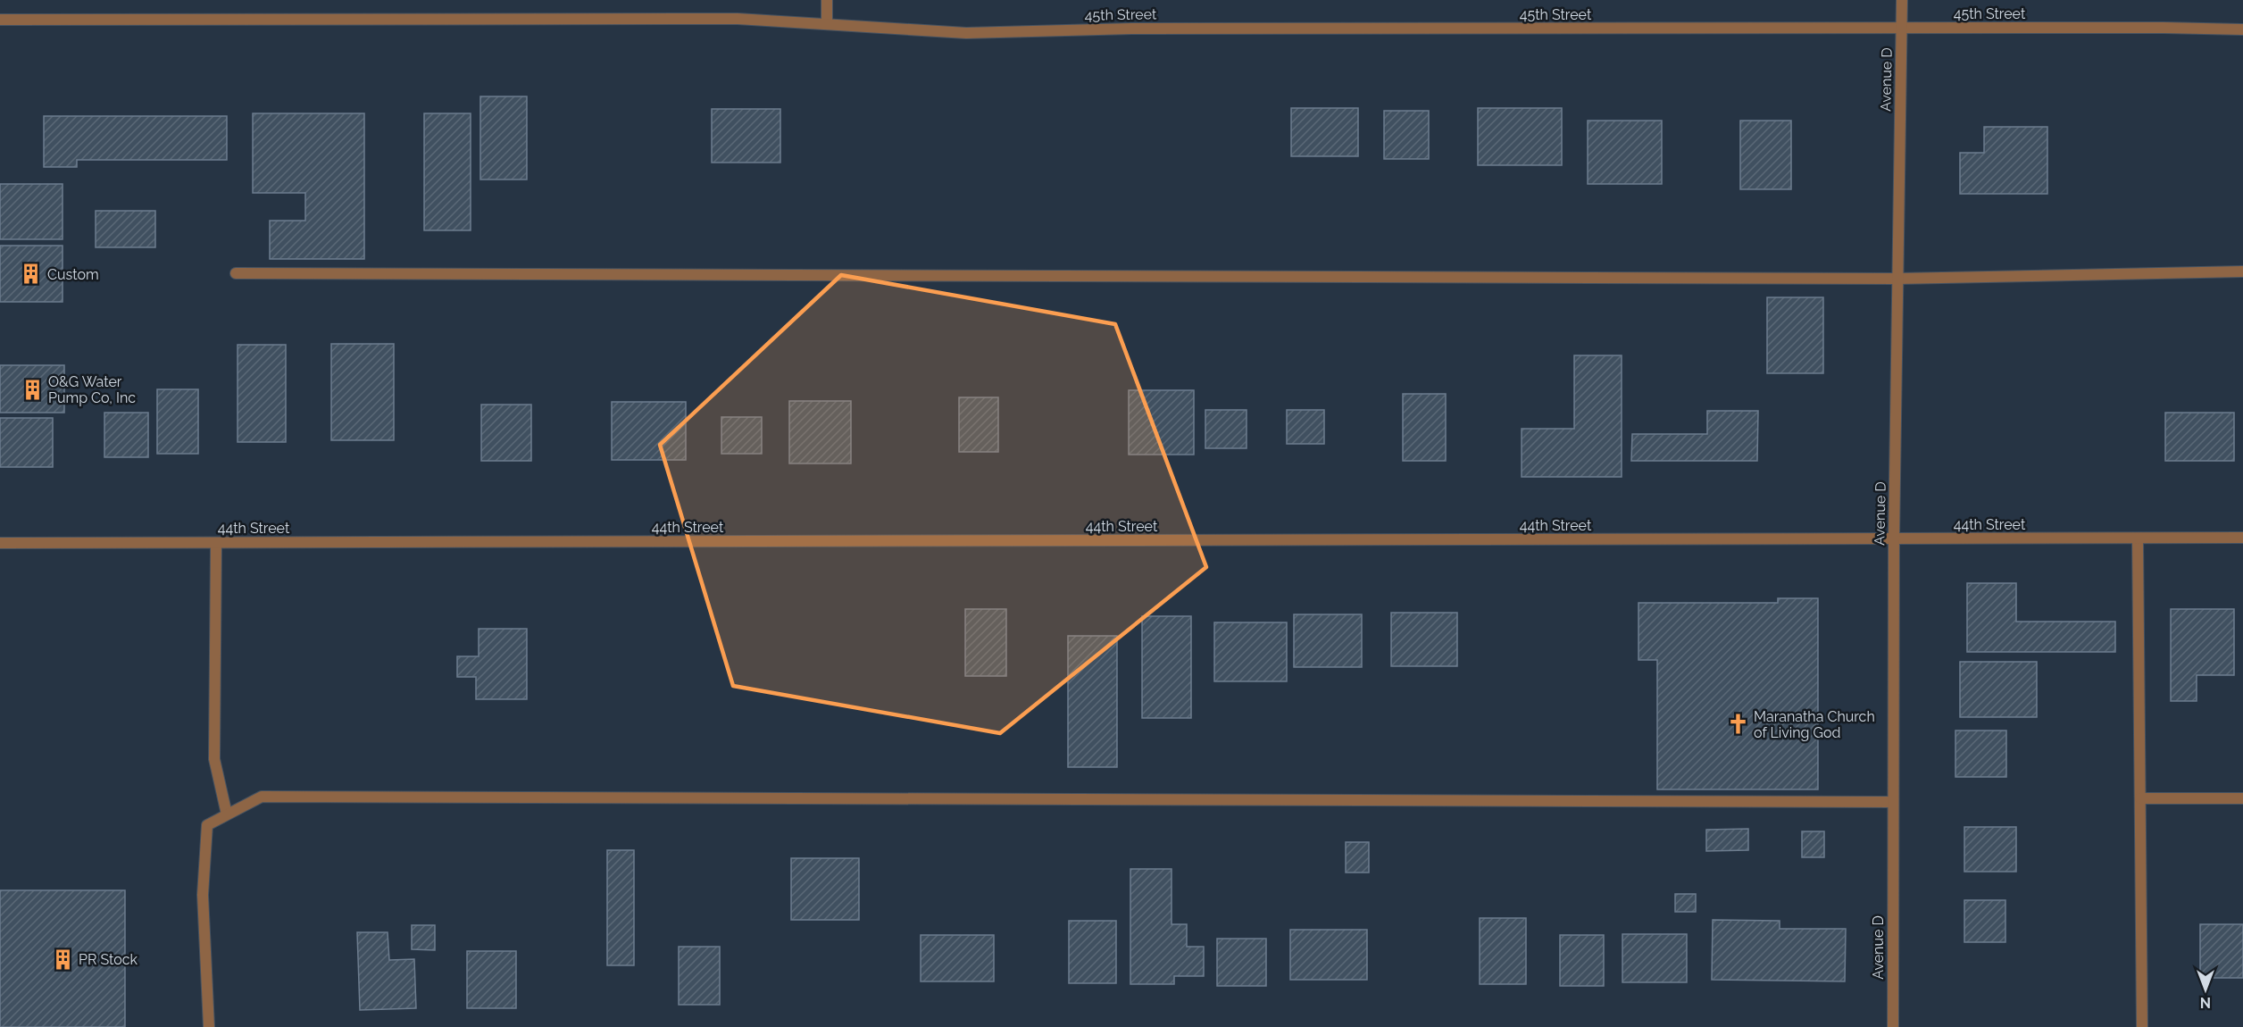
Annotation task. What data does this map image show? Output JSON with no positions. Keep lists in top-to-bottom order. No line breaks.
{"streets":{"street":["45th Street","Avenue D","44th Street"]},"crossings":[["45th Street","Avenue D"],["Avenue D","44th Street"]],"places":{"building":["Custom","O&G Water Pump Co, Inc","PR Stock"],"church":["Maranatha Church of Living God"]},"north":"bottom"}
